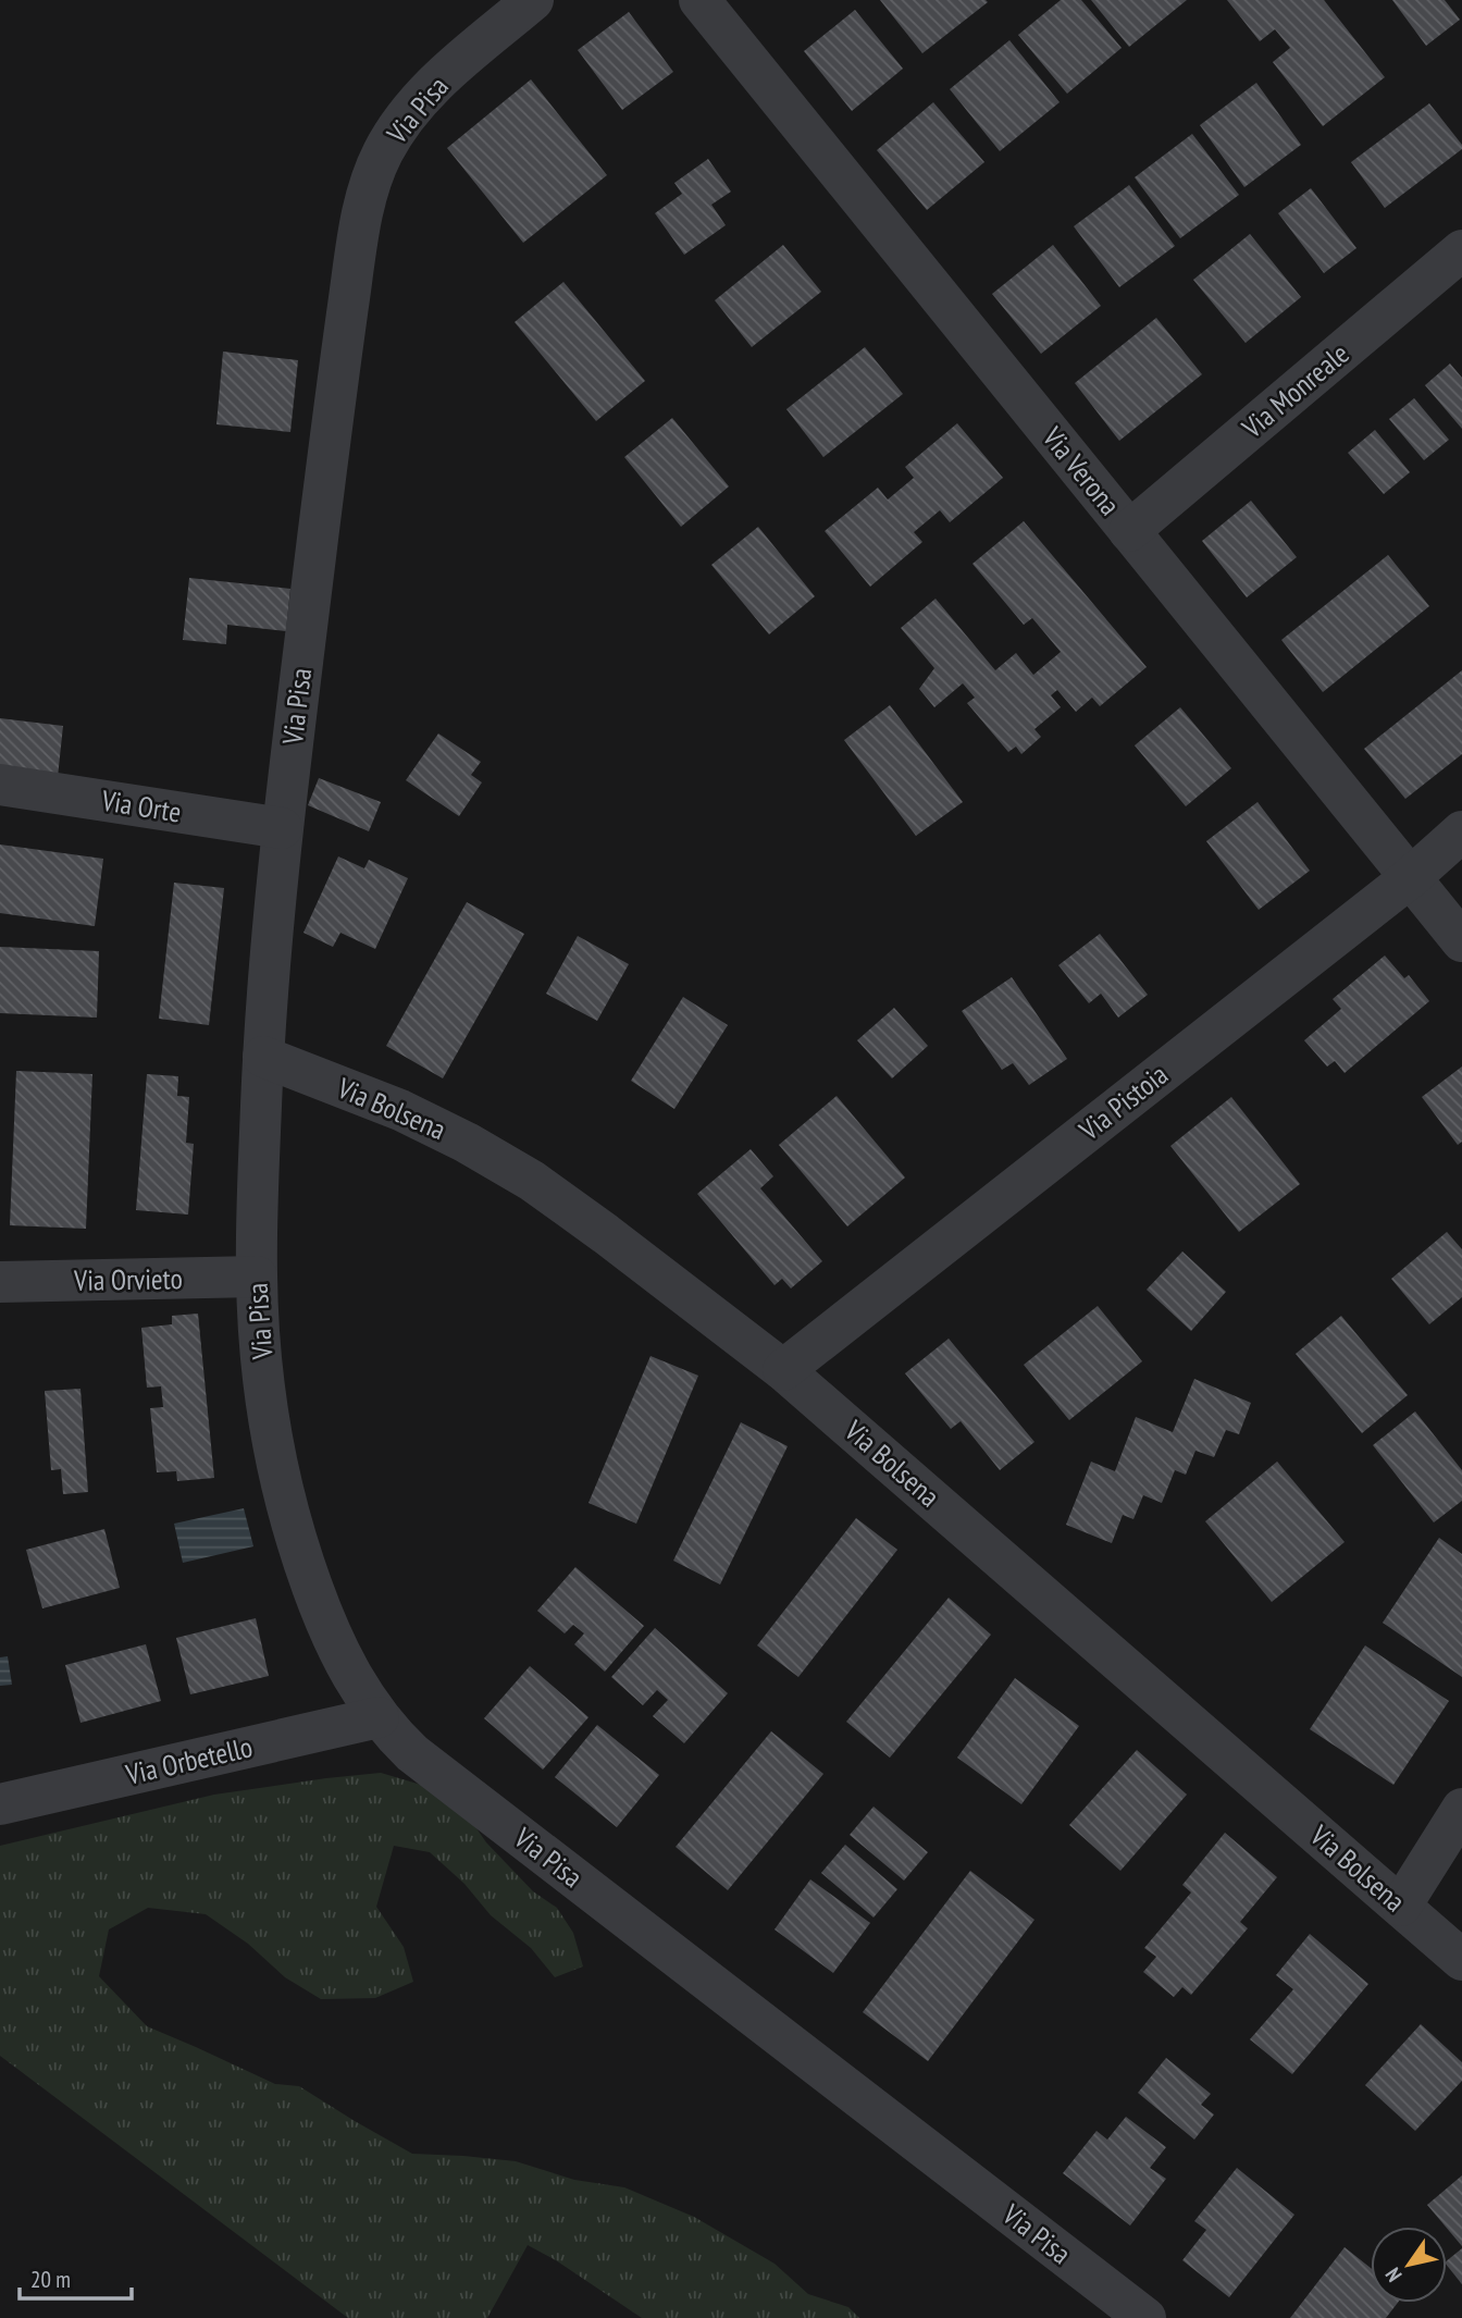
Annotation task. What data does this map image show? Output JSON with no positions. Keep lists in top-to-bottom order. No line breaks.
{"streets":{"street":["Via Pisa","Via Monreale","Via Verona","Via Orte","Via Pistoia","Via Bolsena","Via Orvieto","Via Orbetello"]},"crossings":[["Via Pisa","Via Orte"],["Via Pisa","Via Bolsena"],["Via Pisa","Via Orvieto"],["Via Pisa","Via Orbetello"],["Via Monreale","Via Verona"],["Via Verona","Via Pistoia"],["Via Pistoia","Via Bolsena"]],"scale_bar":"20 m","north":"bottom left"}
